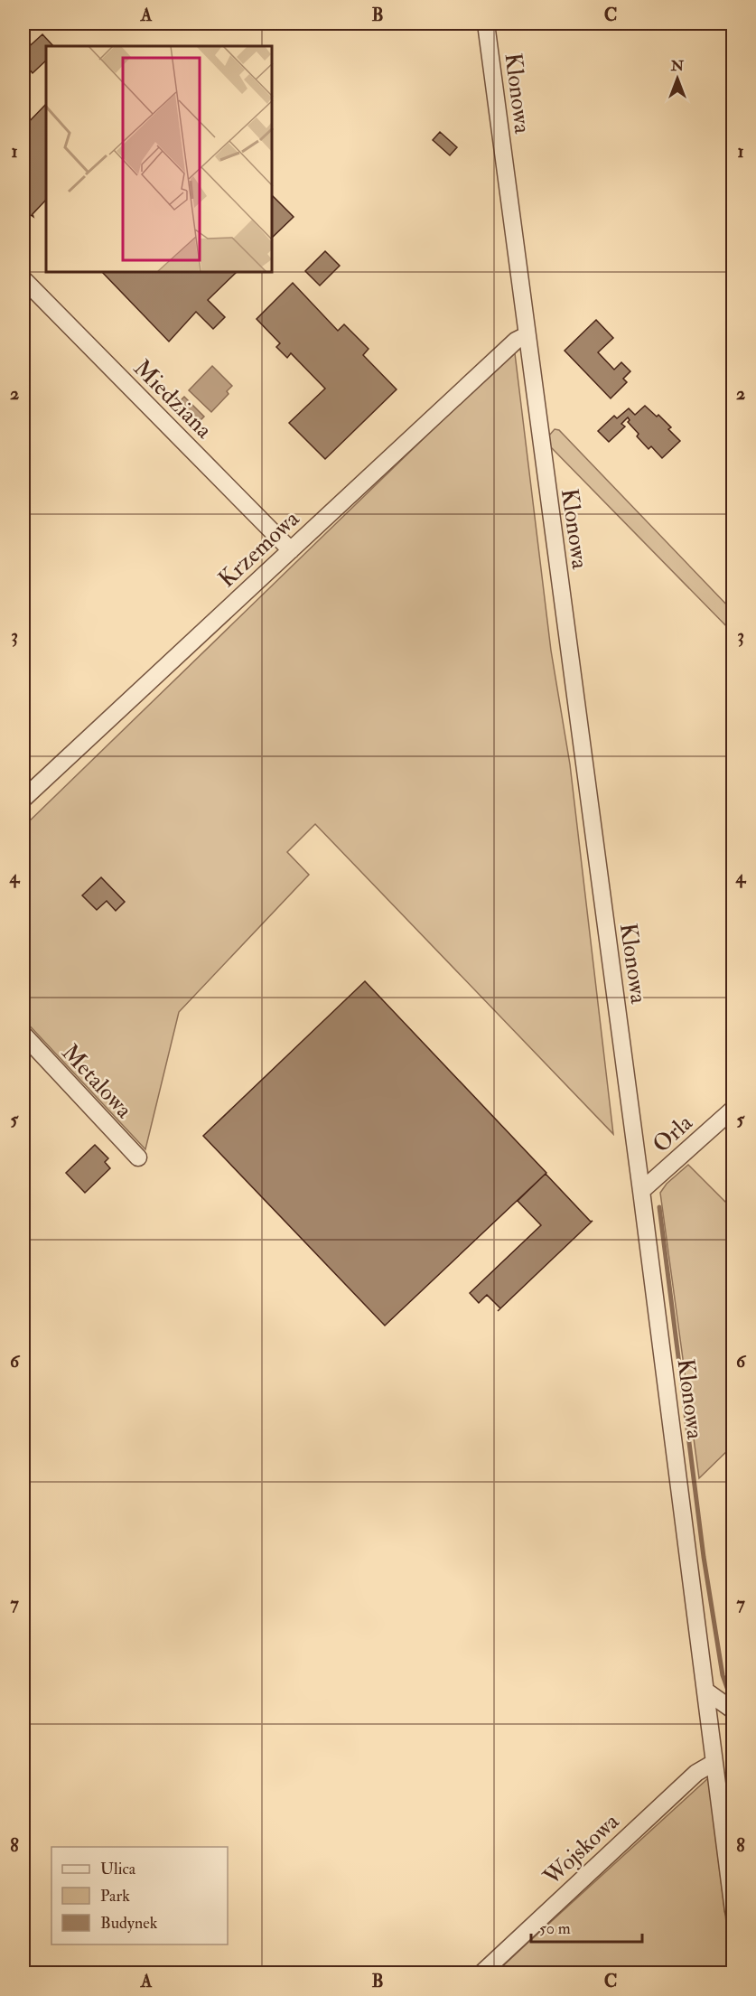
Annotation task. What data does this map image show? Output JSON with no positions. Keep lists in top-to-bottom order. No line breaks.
{"streets":{"street":["Klonowa","Miedziana","Krzemowa","Metalowa","Orla","Wojskowa"]},"crossings":[["Klonowa","Krzemowa"],["Klonowa","Orla"],["Klonowa","Wojskowa"],["Miedziana","Krzemowa"]],"legend":["Ulica","Park","Budynek"],"scale_bar":"50 m","north":"top","grid":{"columns":["A","B","C"],"rows":["1","2","3","4","5","6","7","8"]}}
